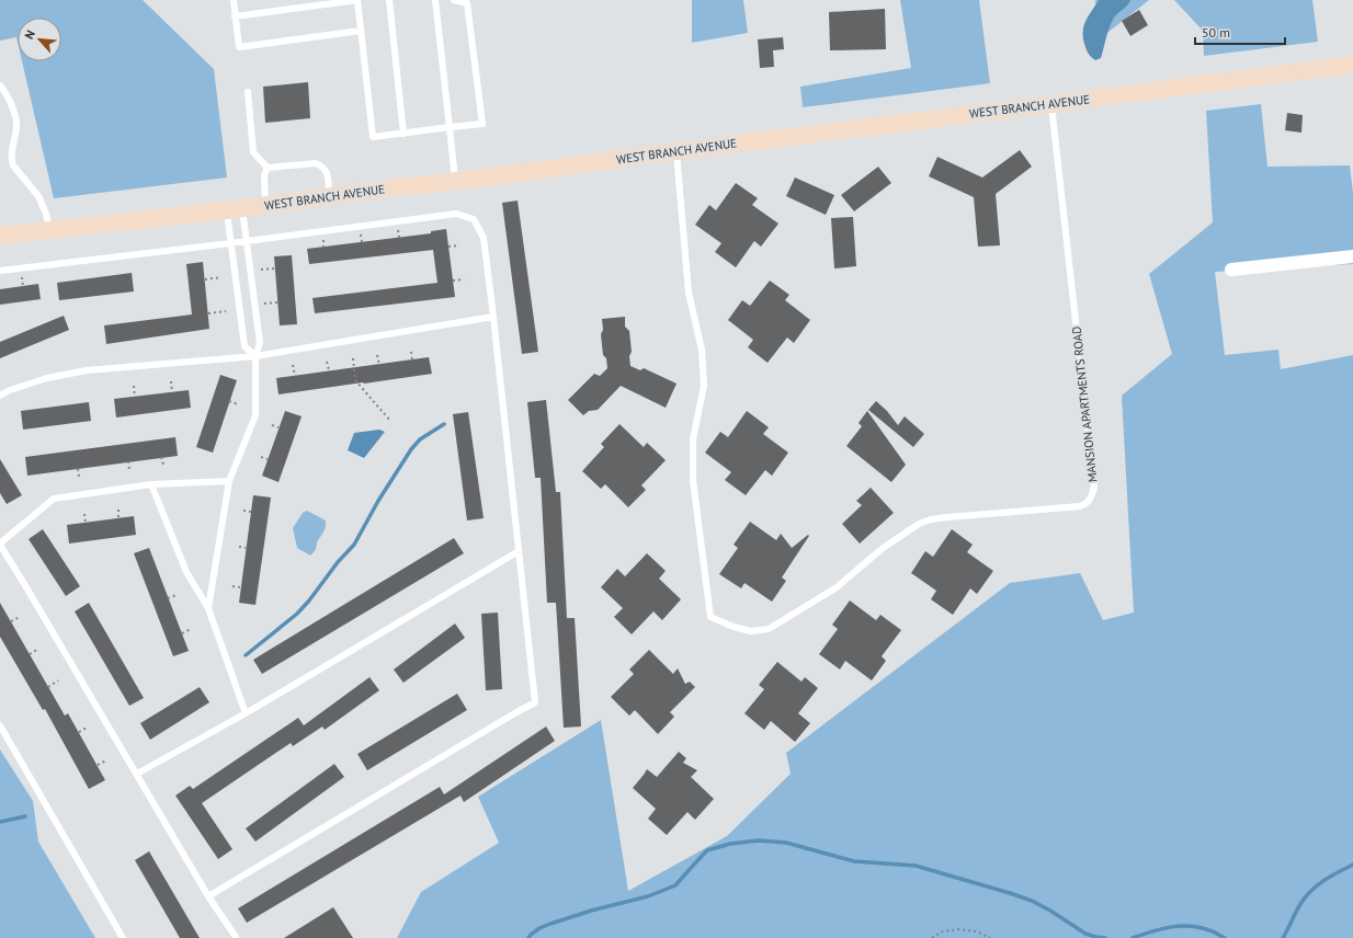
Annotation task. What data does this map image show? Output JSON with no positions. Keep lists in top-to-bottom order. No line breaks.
{"streets":{"street":["WEST BRANCH AVENUE"],"lane":["MANSION APARTMENTS ROAD"]},"crossings":[["WEST BRANCH AVENUE","MANSION APARTMENTS ROAD"]],"scale_bar":"50 m","north":"top left"}
